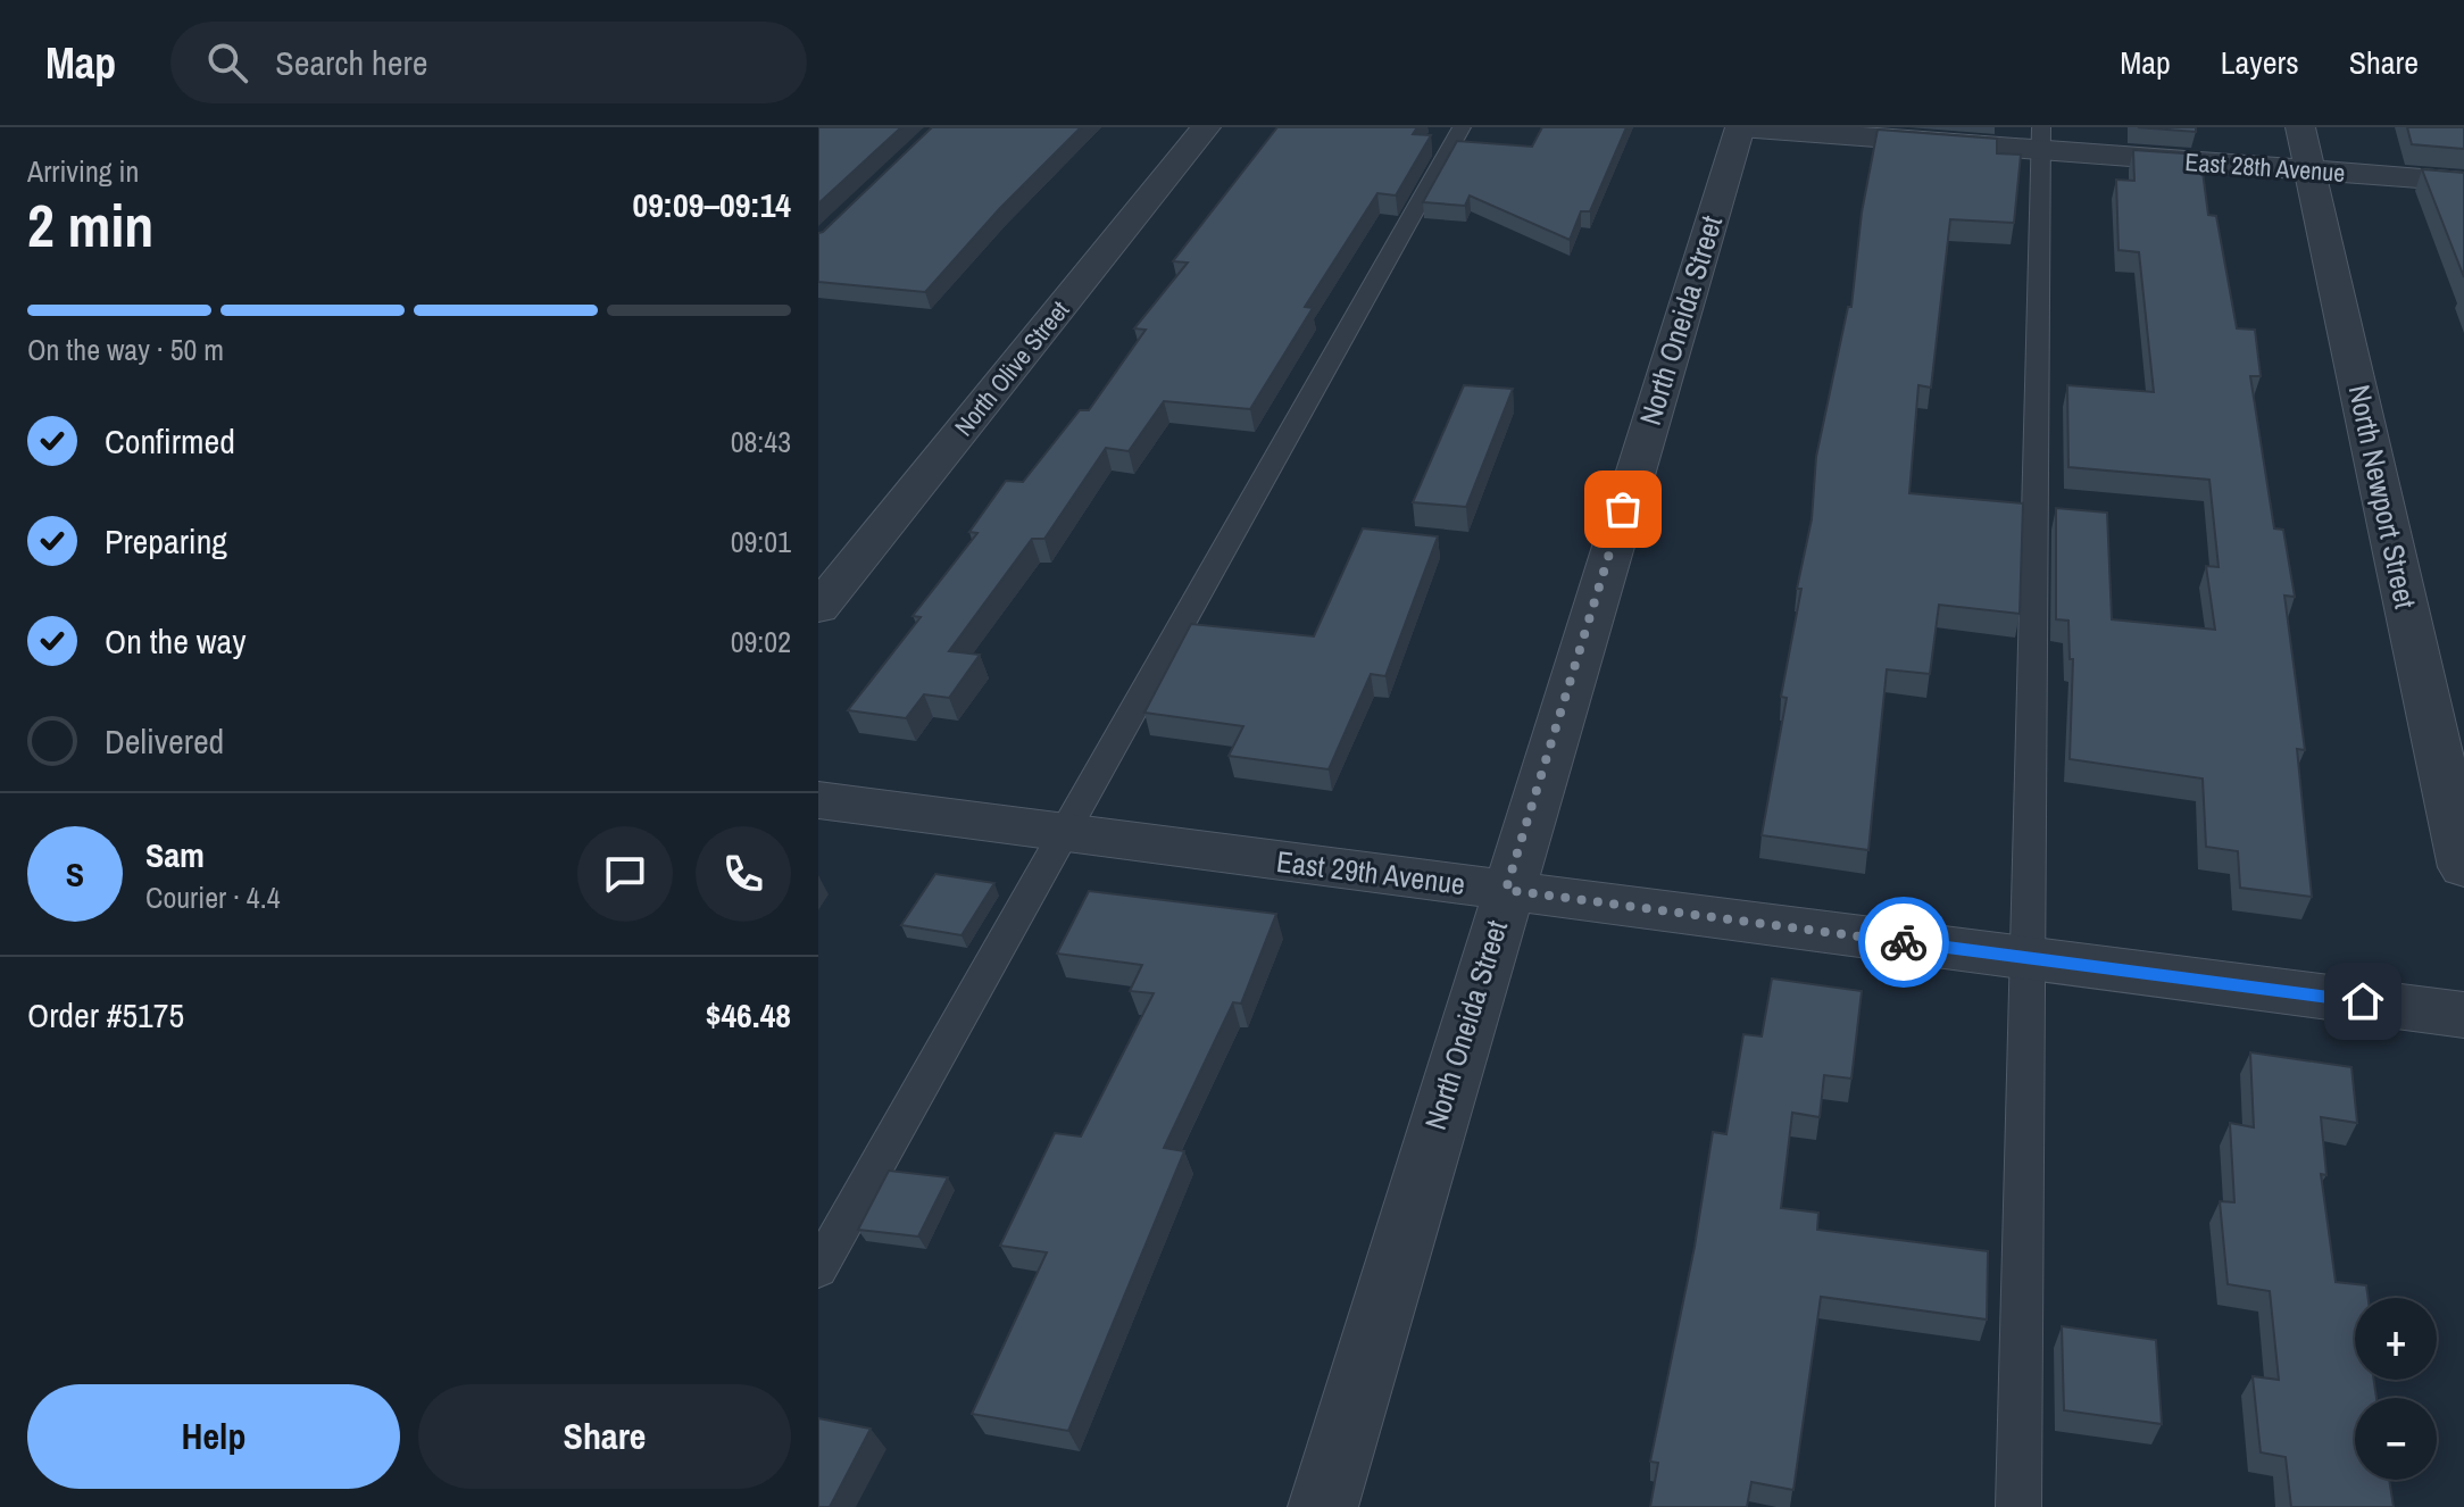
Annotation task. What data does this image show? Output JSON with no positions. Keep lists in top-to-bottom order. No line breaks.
{"streets":{"street":["East 28th Avenue","North Oneida Street","North Olive Street","North Newport Street","East 29th Avenue"]},"crossings":[["East 28th Avenue","North Oneida Street"],["East 28th Avenue","North Newport Street"],["North Oneida Street","East 29th Avenue"]],"page":{"header":"Map","search":"Search here","nav":["Map","Layers","Share"],"heading":["2 min","Arriving in","09:09–09:14"],"panel":["Sam","Courier · 4.4","Order #5175","$46.48"],"bar":"On the way · 50 m","list":[["Confirmed","08:43"],["Preparing","09:01"],["On the way","09:02"],"Delivered"],"round":"S","map_buttons":["+","−"],"buttons":["Help","Share"]}}
